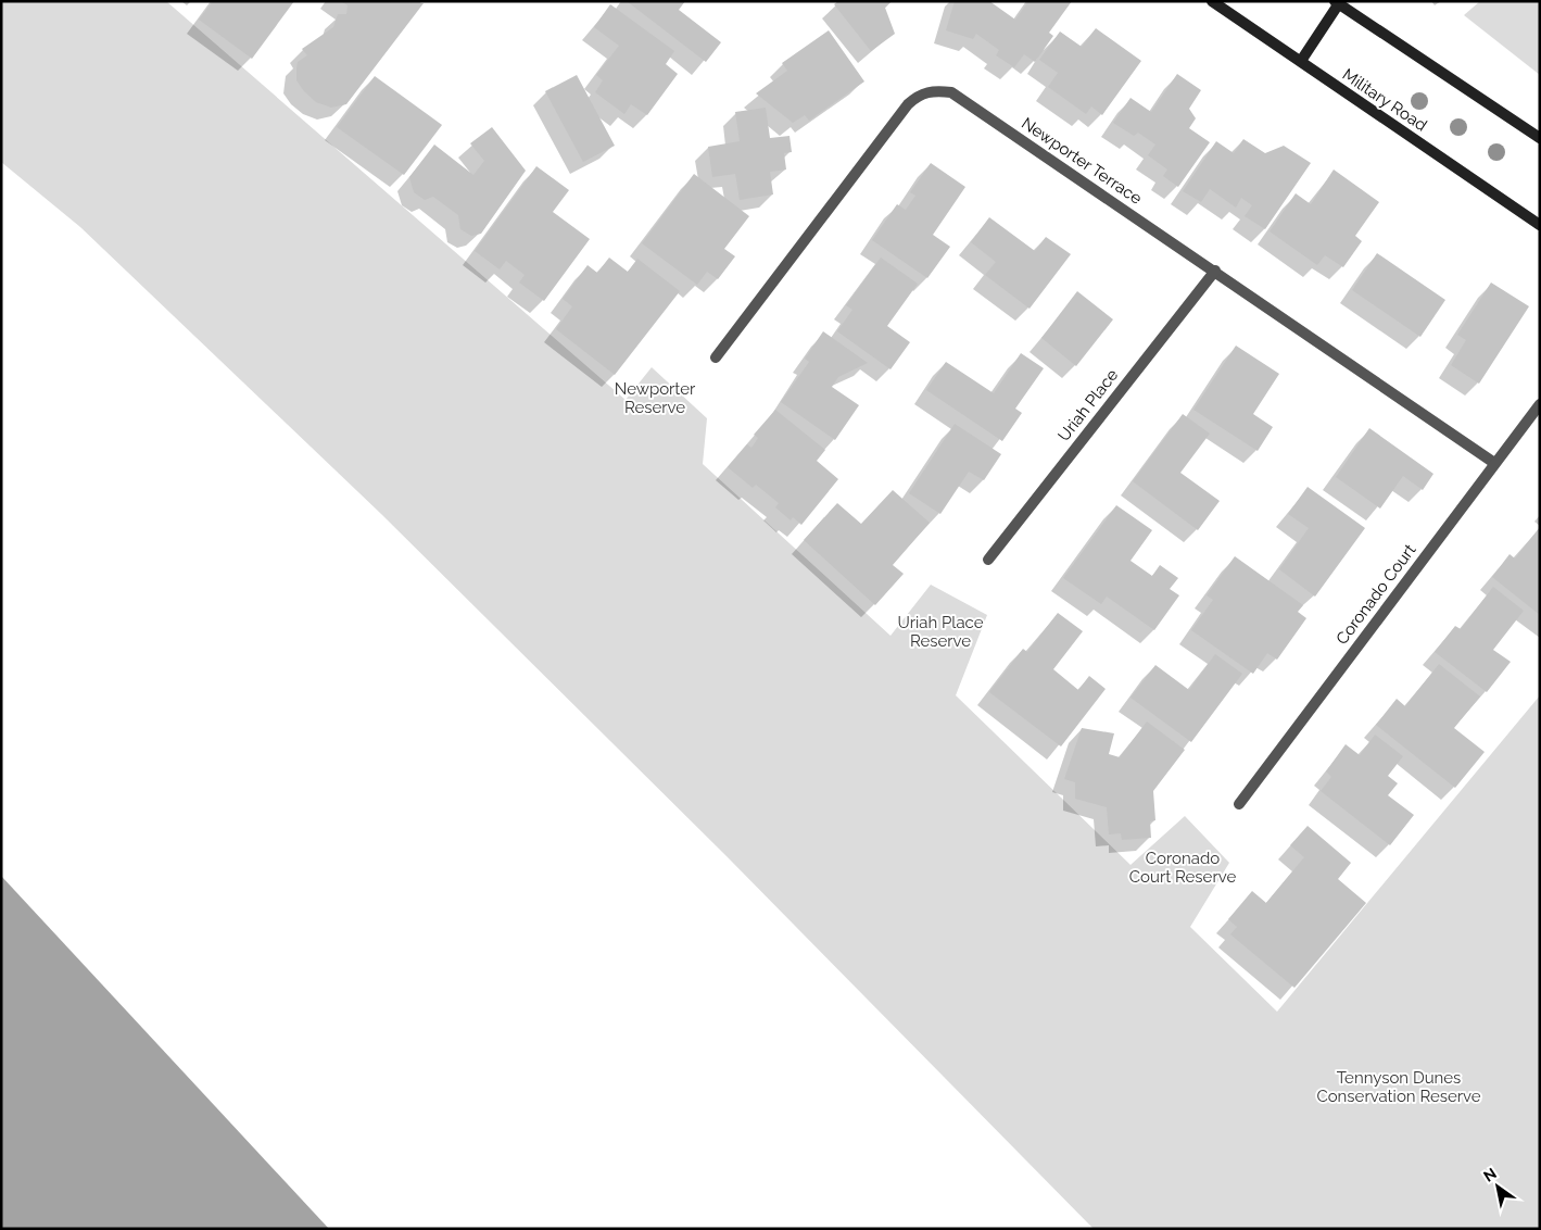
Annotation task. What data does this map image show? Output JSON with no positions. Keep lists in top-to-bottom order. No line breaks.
{"streets":{"main road":["Military Road"],"street":["Newporter Terrace","Uriah Place","Coronado Court"]},"crossings":[["Newporter Terrace","Uriah Place"],["Newporter Terrace","Coronado Court"]],"parks":["Newporter Reserve","Uriah Place Reserve","Coronado Court Reserve","Tennyson Dunes Conservation Reserve"],"north":"top left"}
